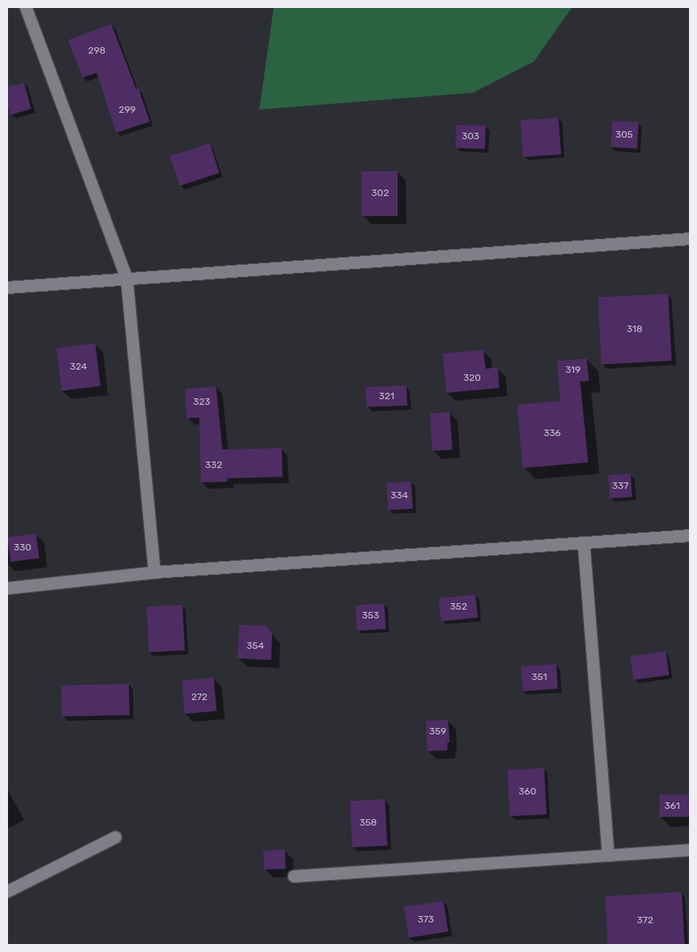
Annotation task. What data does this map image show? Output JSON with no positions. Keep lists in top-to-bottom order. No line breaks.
{"house_numbers":["298","299","305","303","302","318","324","319","320","321","323","336","332","337","334","330","352","353","354","351","272","359","360","361","358","373","372"]}
